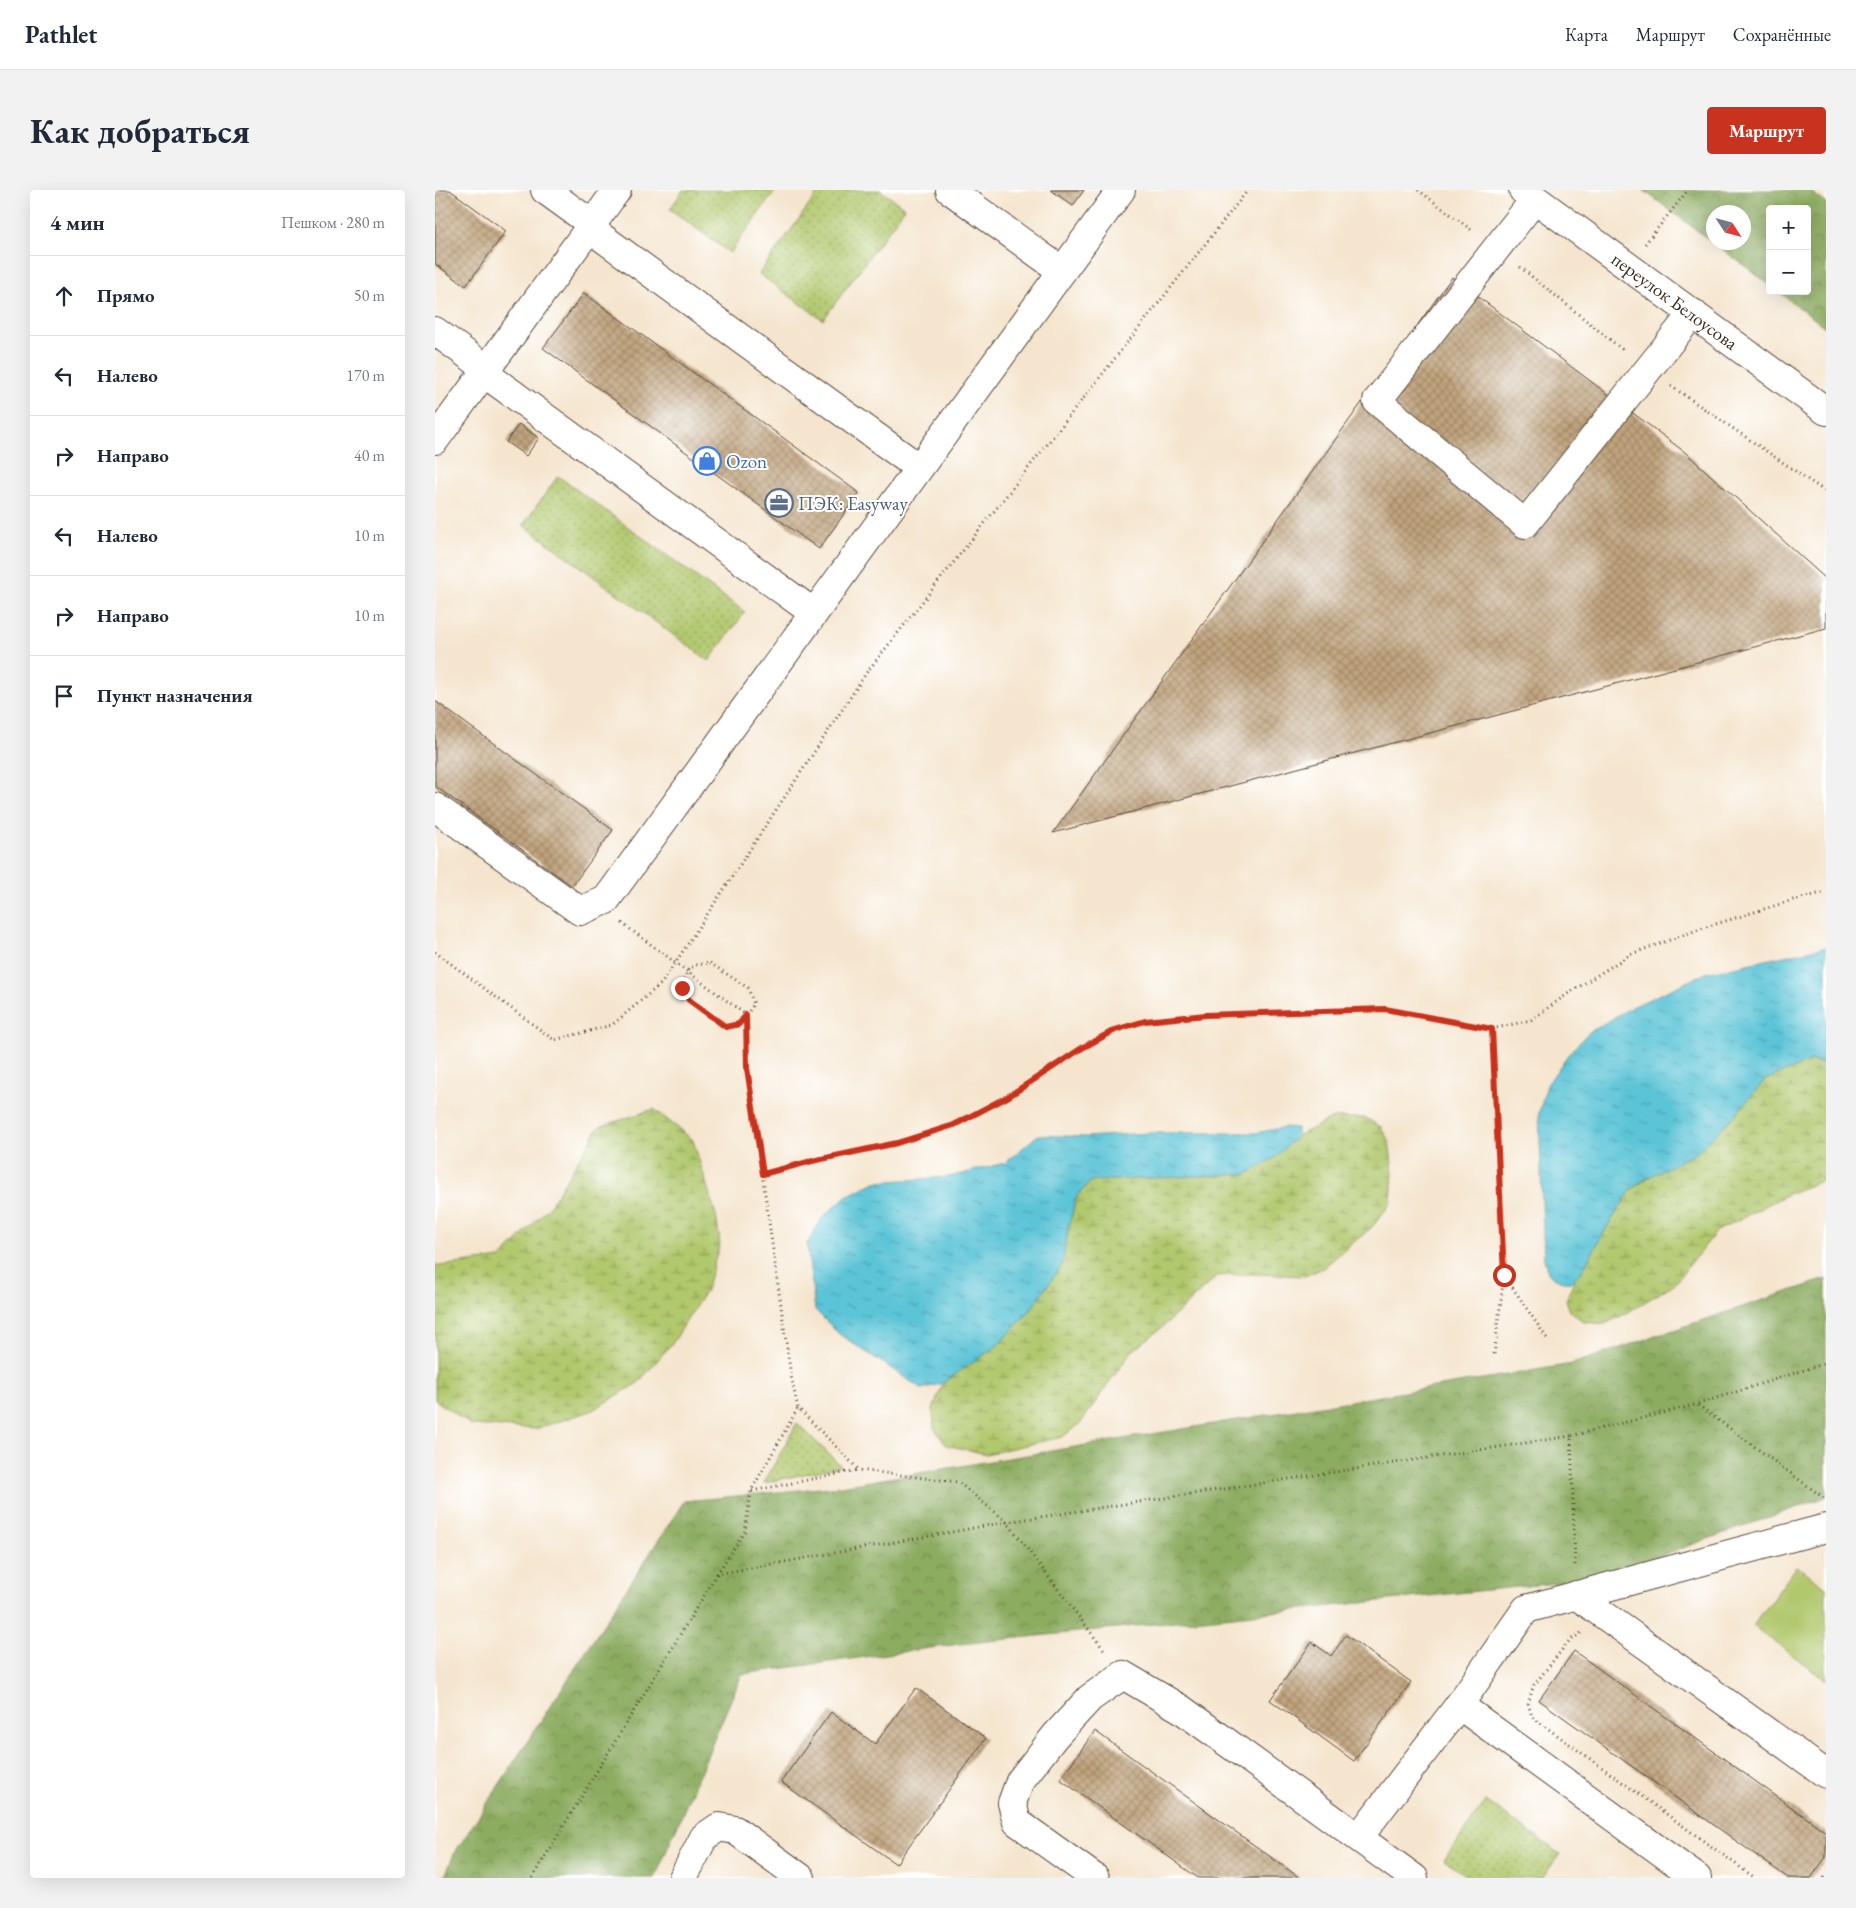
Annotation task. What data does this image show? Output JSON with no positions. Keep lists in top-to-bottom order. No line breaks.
{"streets":{"street":["переулок Белоусова"]},"places":{"shop":["Ozon"],"office":["ПЭК: Easyway"]},"north":"bottom right","page":{"header":"Pathlet","nav":["Карта","Маршрут","Сохранённые"],"buttons":"Маршрут","title":"Как добраться","heading":["4 мин","Пешком · 280 m"],"map_buttons":["+","−"],"list":[["Прямо","50 m"],["Налево","170 m"],["Направо","40 m"],["Налево","10 m"],["Направо","10 m"],"Пункт назначения"]}}
